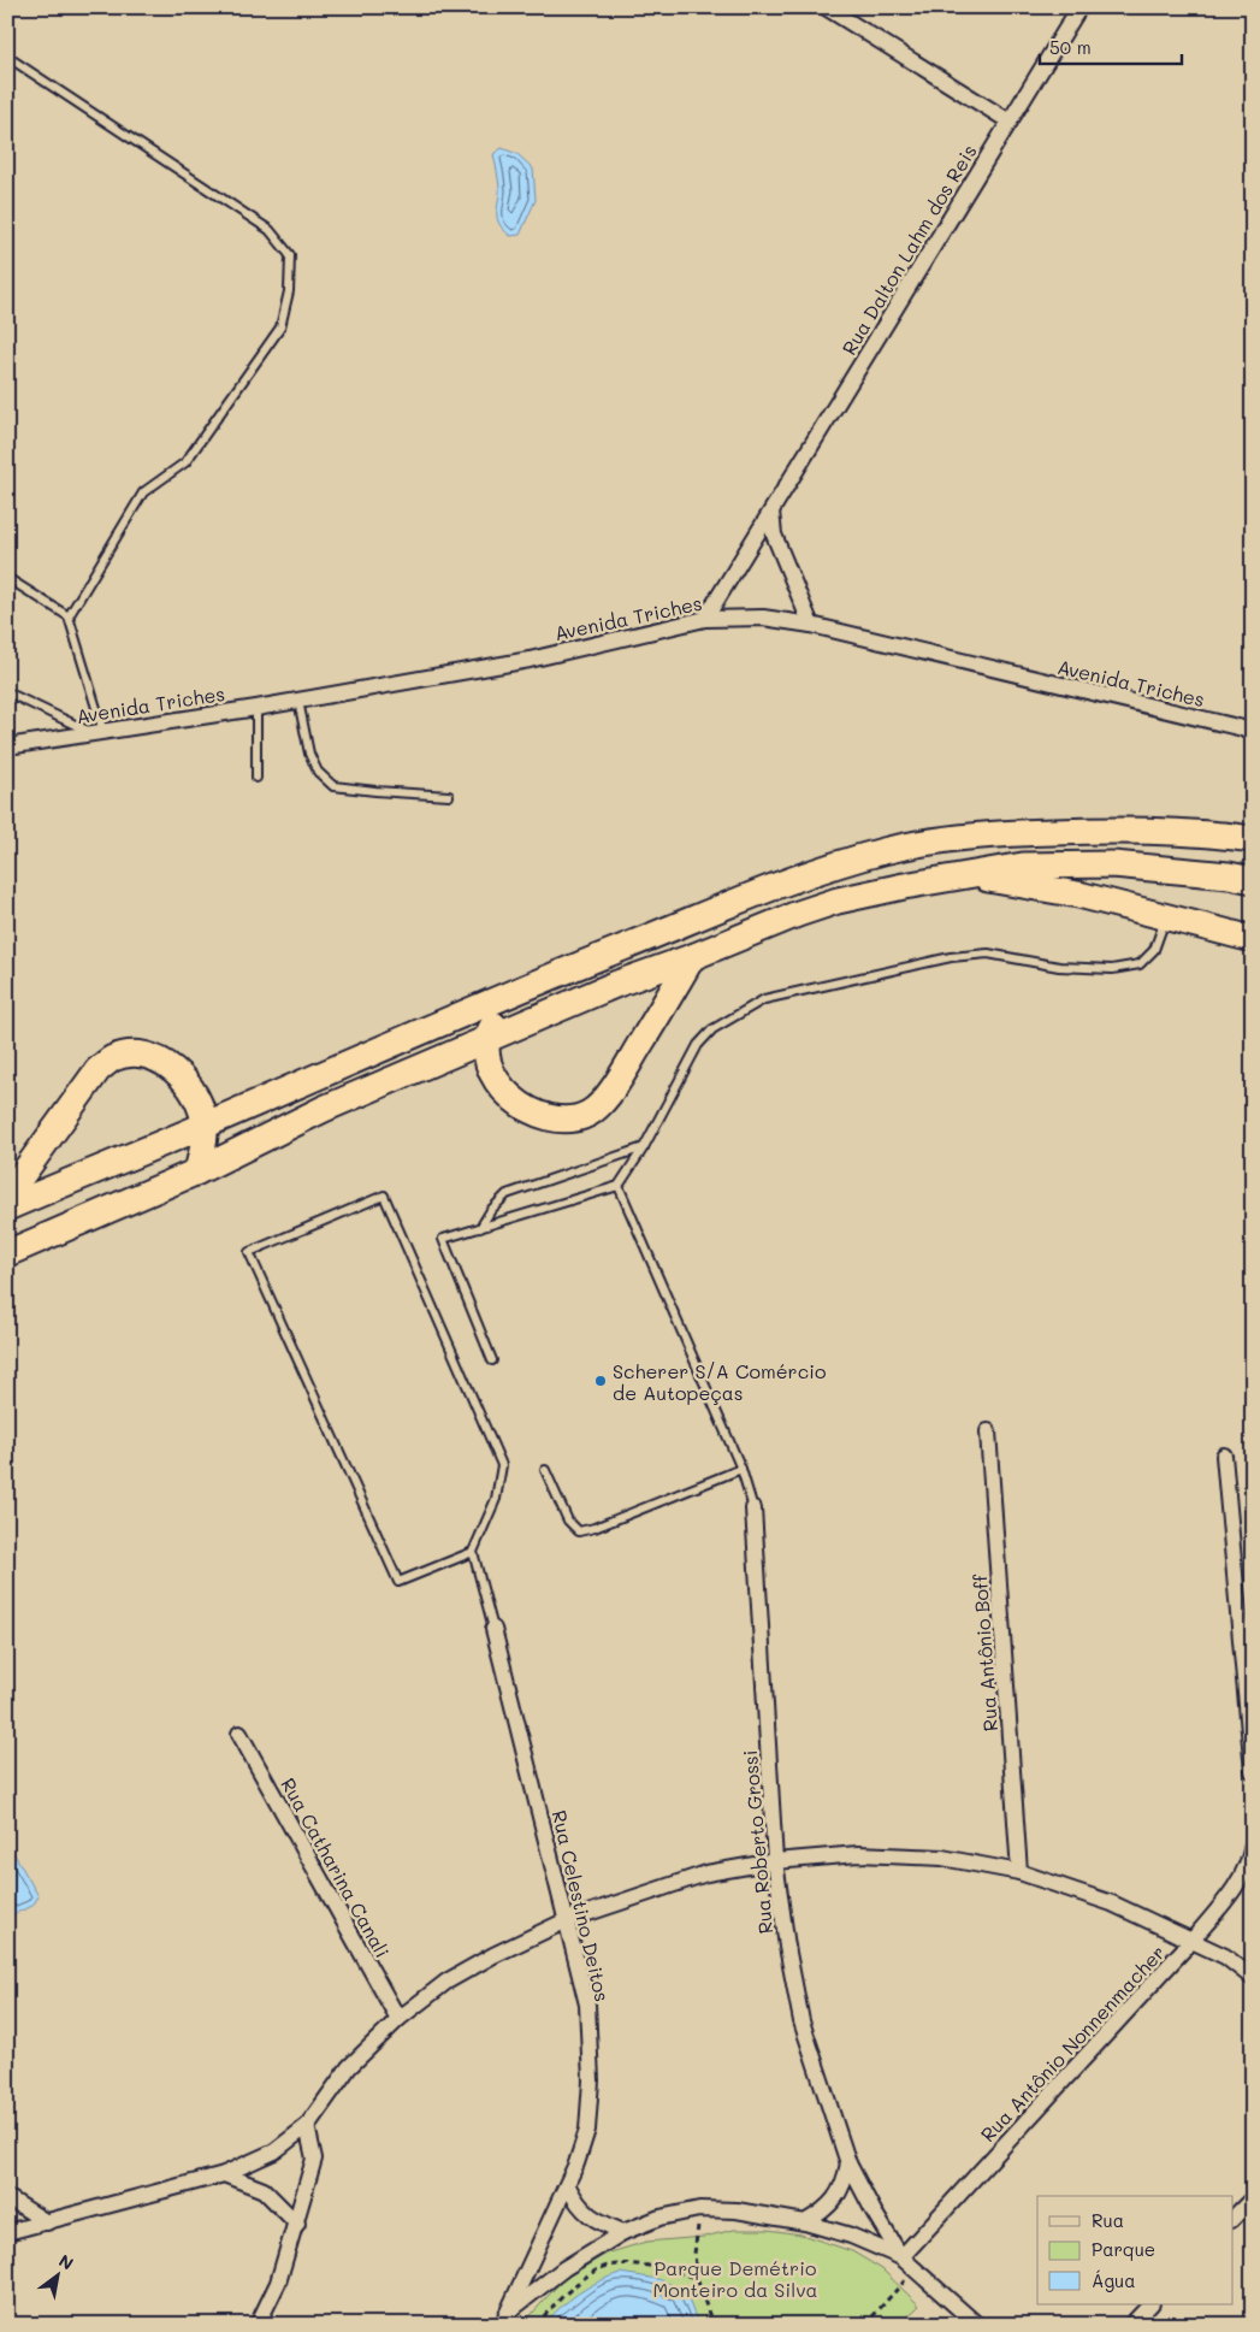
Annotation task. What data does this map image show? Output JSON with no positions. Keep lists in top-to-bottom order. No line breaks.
{"streets":{"street":["Rua Dalton Lahm dos Reis","Avenida Triches","Rua Antônio Boff","Rua Roberto Grossi","Rua Catharina Canali","Rua Celestino Deitos","Rua Antônio Nonnenmacher"]},"crossings":[["Rua Dalton Lahm dos Reis","Avenida Triches"],["Rua Roberto Grossi","Rua Antônio Nonnenmacher"]],"parks":["Parque Demétrio Monteiro da Silva"],"places":["Scherer S/A Comércio de Autopeças"],"legend":["Rua","Parque","Água"],"scale_bar":"50 m","north":"top right"}
